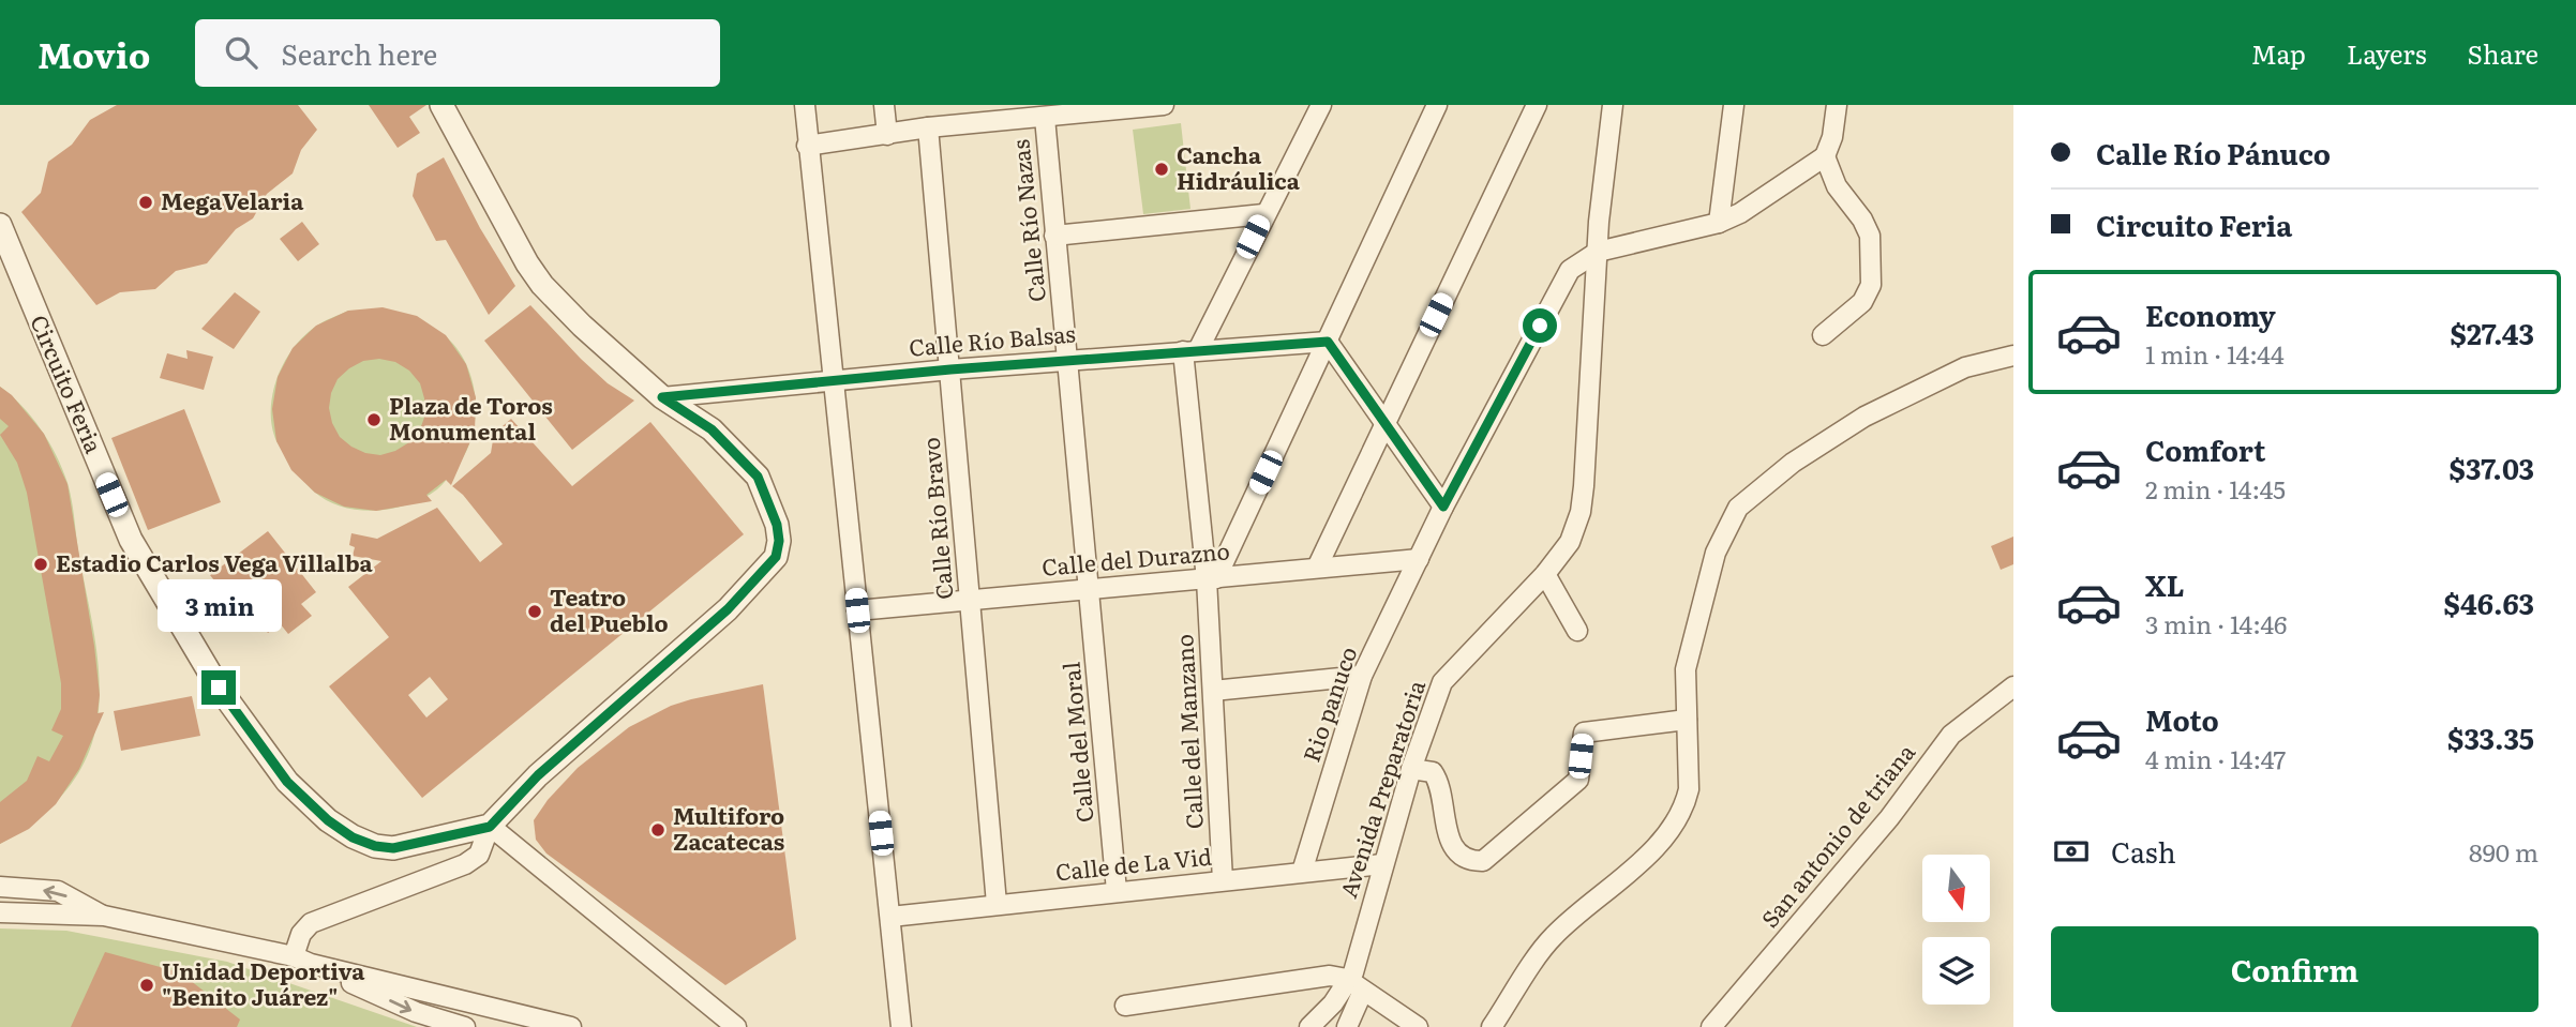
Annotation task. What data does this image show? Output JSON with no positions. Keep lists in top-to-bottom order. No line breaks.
{"streets":{"street":["Calle Río Nazas","Calle Río Balsas","Circuito Feria","Calle Río Bravo","Calle del Durazno","Rio panuco","Calle del Manzano","Calle del Moral","Avenida Preparatoria","San antonio de triana","Calle de La Vid"]},"crossings":[["Calle Río Nazas","Calle Río Balsas"],["Calle Río Nazas","Calle del Durazno"],["Calle Río Nazas","Calle del Moral"],["Calle Río Balsas","Calle Río Bravo"],["Calle Río Balsas","Calle del Manzano"],["Calle Río Bravo","Calle del Durazno"],["Calle Río Bravo","Calle de La Vid"],["Calle del Durazno","Rio panuco"],["Calle del Durazno","Calle del Manzano"],["Calle del Durazno","Calle del Moral"],["Rio panuco","Avenida Preparatoria"],["Rio panuco","Calle de La Vid"],["Calle del Manzano","Calle de La Vid"],["Calle del Moral","Calle de La Vid"],["Avenida Preparatoria","Calle de La Vid"]],"places":["Cancha Hidráulica","MegaVelaria","Plaza de Toros Monumental","Estadio Carlos Vega Villalba","Teatro del Pueblo","Multiforo Zacatecas","Unidad Deportiva \"Benito Juárez\""],"north":"bottom","page":{"header":"Movio","search":"Search here","nav":["Map","Layers","Share"],"banner":["Calle Río Pánuco","Circuito Feria"],"list":[{"name":"Economy","note":"1 min · 14:44","value":"$27.43"},{"name":"Comfort","note":"2 min · 14:45","value":"$37.03"},{"name":"XL","note":"3 min · 14:46","value":"$46.63"},{"name":"Moto","note":"4 min · 14:47","value":"$33.35"}],"bubble":"3 min","pay":["Cash","890 m"],"buttons":"Confirm"}}
